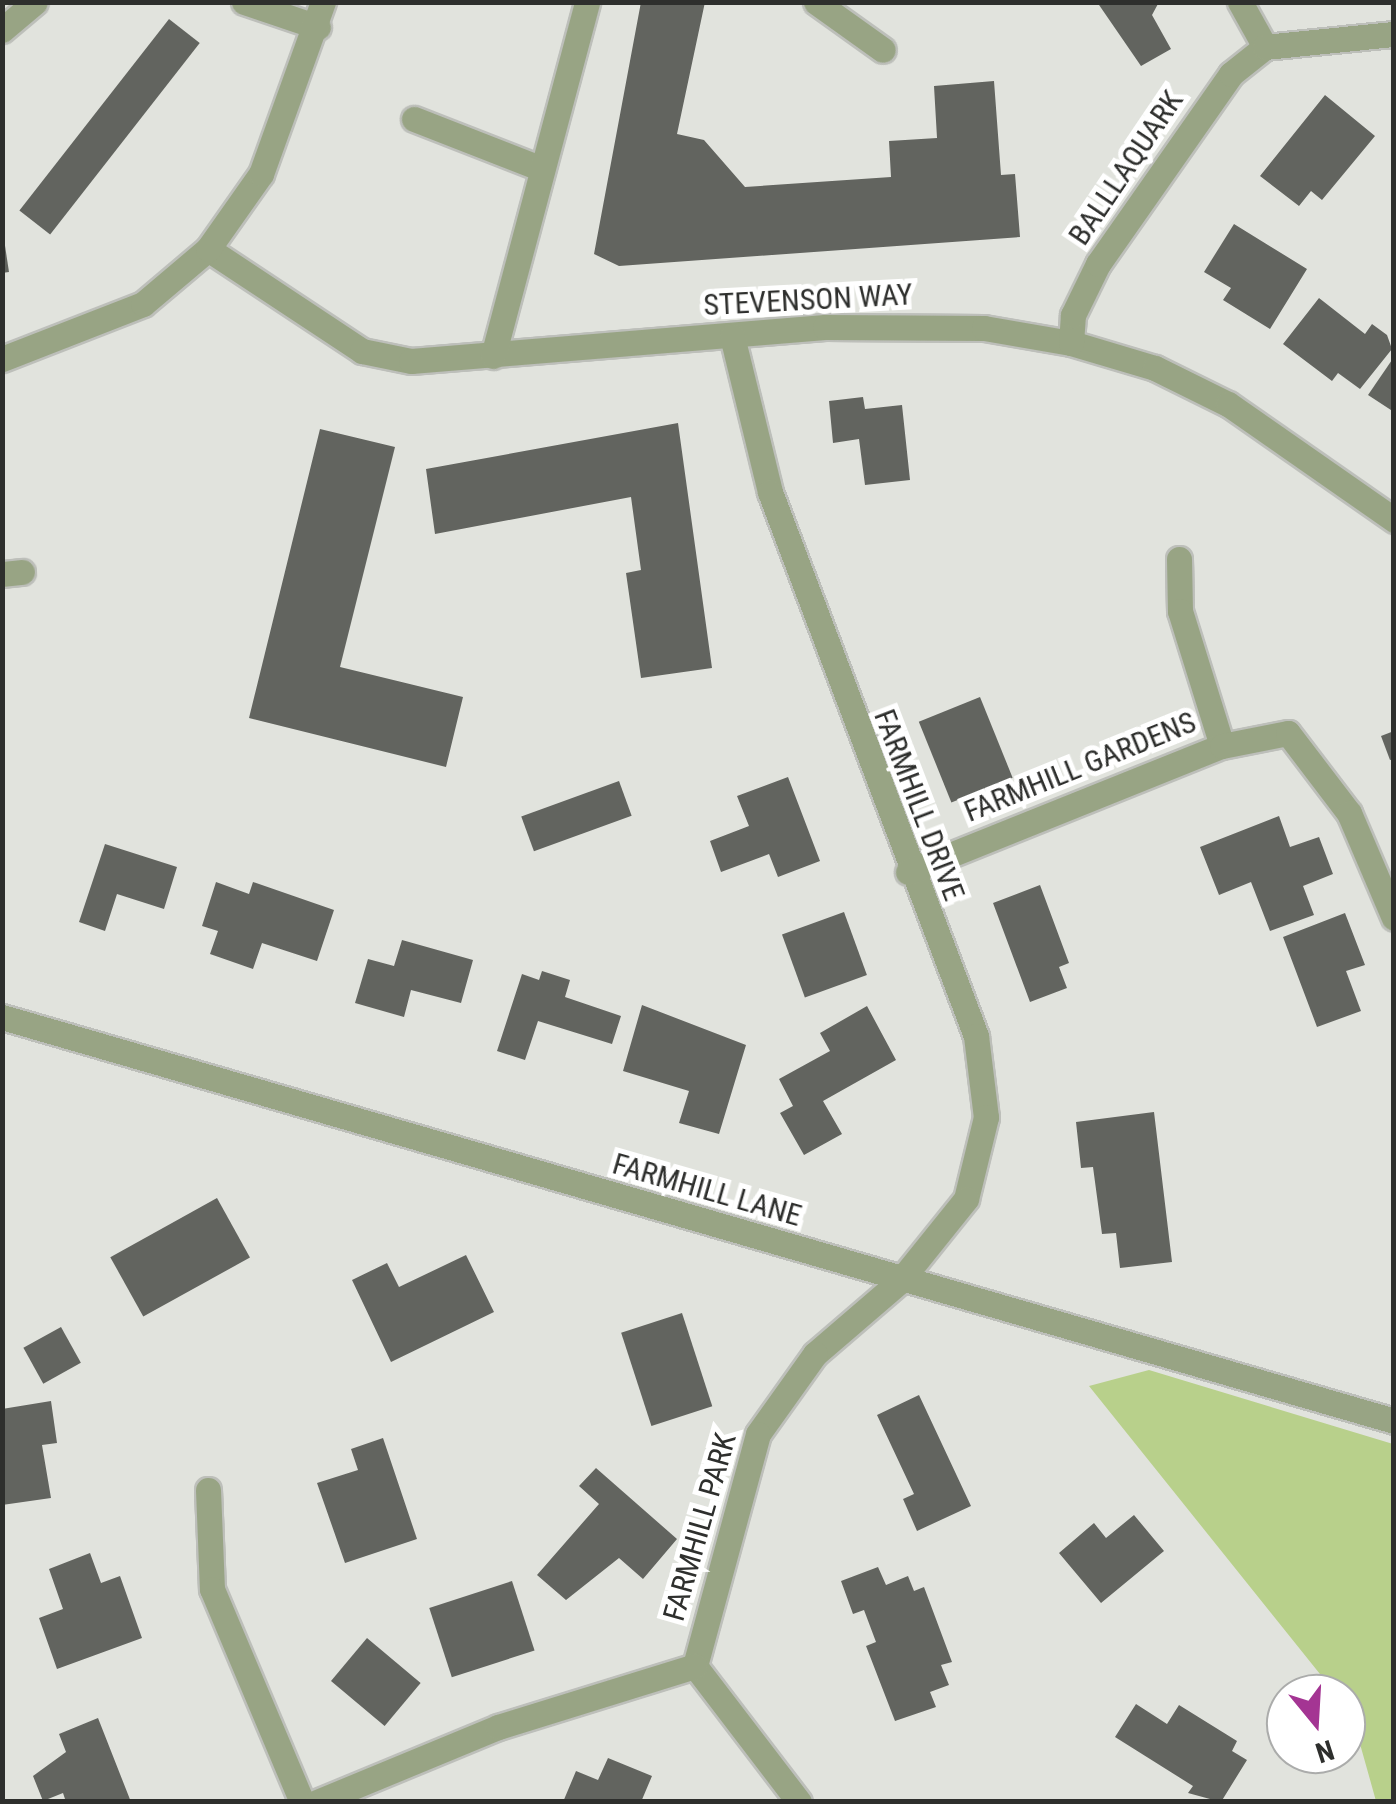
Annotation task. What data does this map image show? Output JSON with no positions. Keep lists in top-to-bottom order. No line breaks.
{"streets":{"street":["BALLLAQUARK","STEVENSON WAY","FARMHILL GARDENS","FARMHILL DRIVE","FARMHILL LANE","FARMHILL PARK"]},"crossings":[["BALLLAQUARK","STEVENSON WAY"],["STEVENSON WAY","FARMHILL DRIVE"],["FARMHILL GARDENS","FARMHILL DRIVE"],["FARMHILL DRIVE","FARMHILL LANE"],["FARMHILL DRIVE","FARMHILL PARK"],["FARMHILL LANE","FARMHILL PARK"]],"north":"bottom"}
